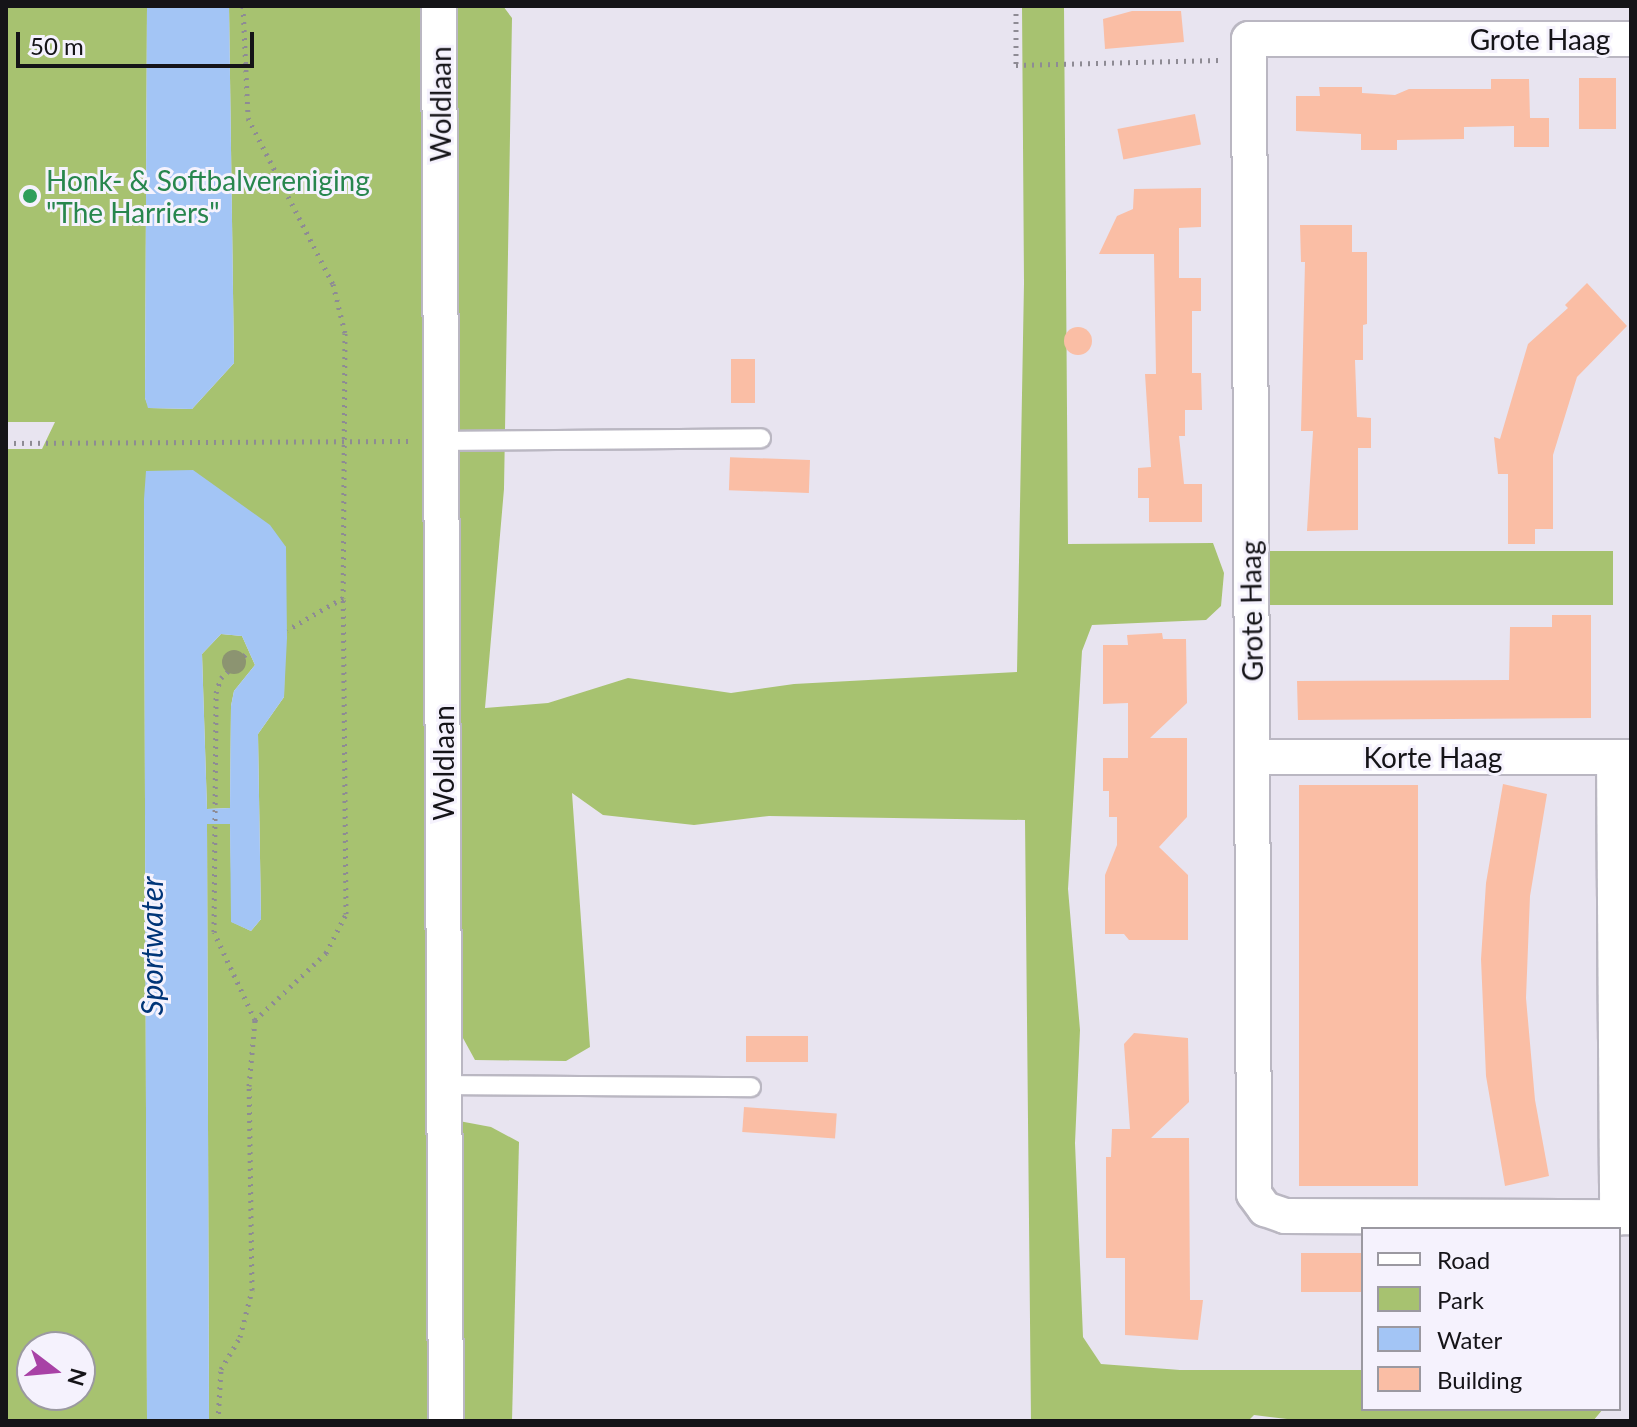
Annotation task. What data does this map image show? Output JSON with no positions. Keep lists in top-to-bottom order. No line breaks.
{"streets":{"street":["Grote Haag","Woldlaan","Korte Haag"]},"crossings":[["Grote Haag","Korte Haag"]],"water":["Sportwater"],"places":["Honk- & Softbalvereniging \"The Harriers\""],"legend":["Road","Park","Water","Building"],"scale_bar":"50 m","north":"right"}
